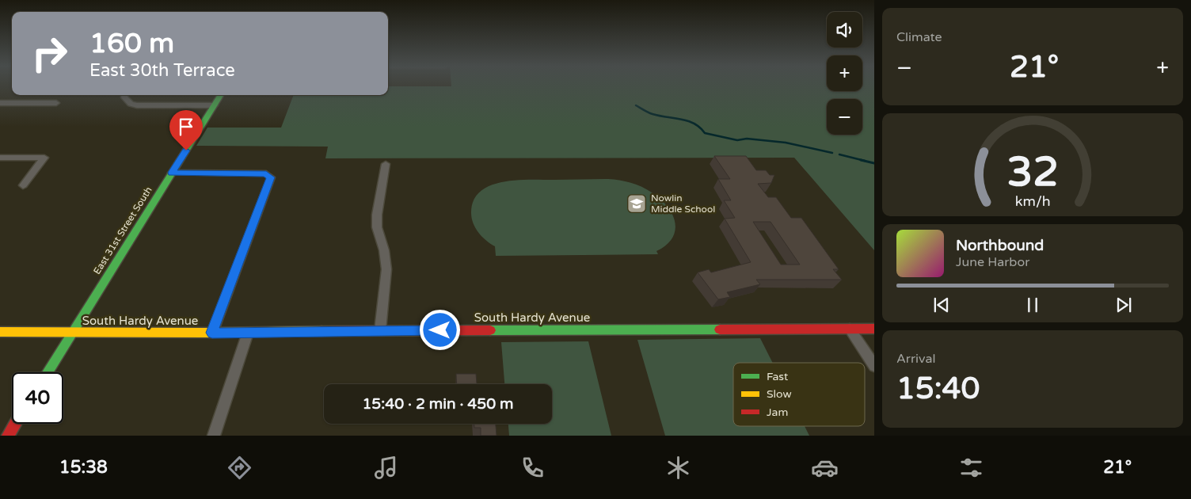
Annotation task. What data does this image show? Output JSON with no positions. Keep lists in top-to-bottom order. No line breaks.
{"streets":{"street":["East 31st Street South","South Hardy Avenue"]},"crossings":[["East 31st Street South","South Hardy Avenue"]],"places":{"school or university":["Nowlin Middle School"]},"legend":["Fast","Slow","Jam"],"page":{"tile":["Climate",["Arrival","15:40"]],"map_buttons":["+","−"],"turn":["160 m","East 30th Terrace"],"heat":["−","21°","+"],"song":["Northbound","June Harbor"],"limit":"40","trip":"15:40 · 2 min · 450 m","tabs":["15:38","21°"],"gauge":["32","km/h"]}}
